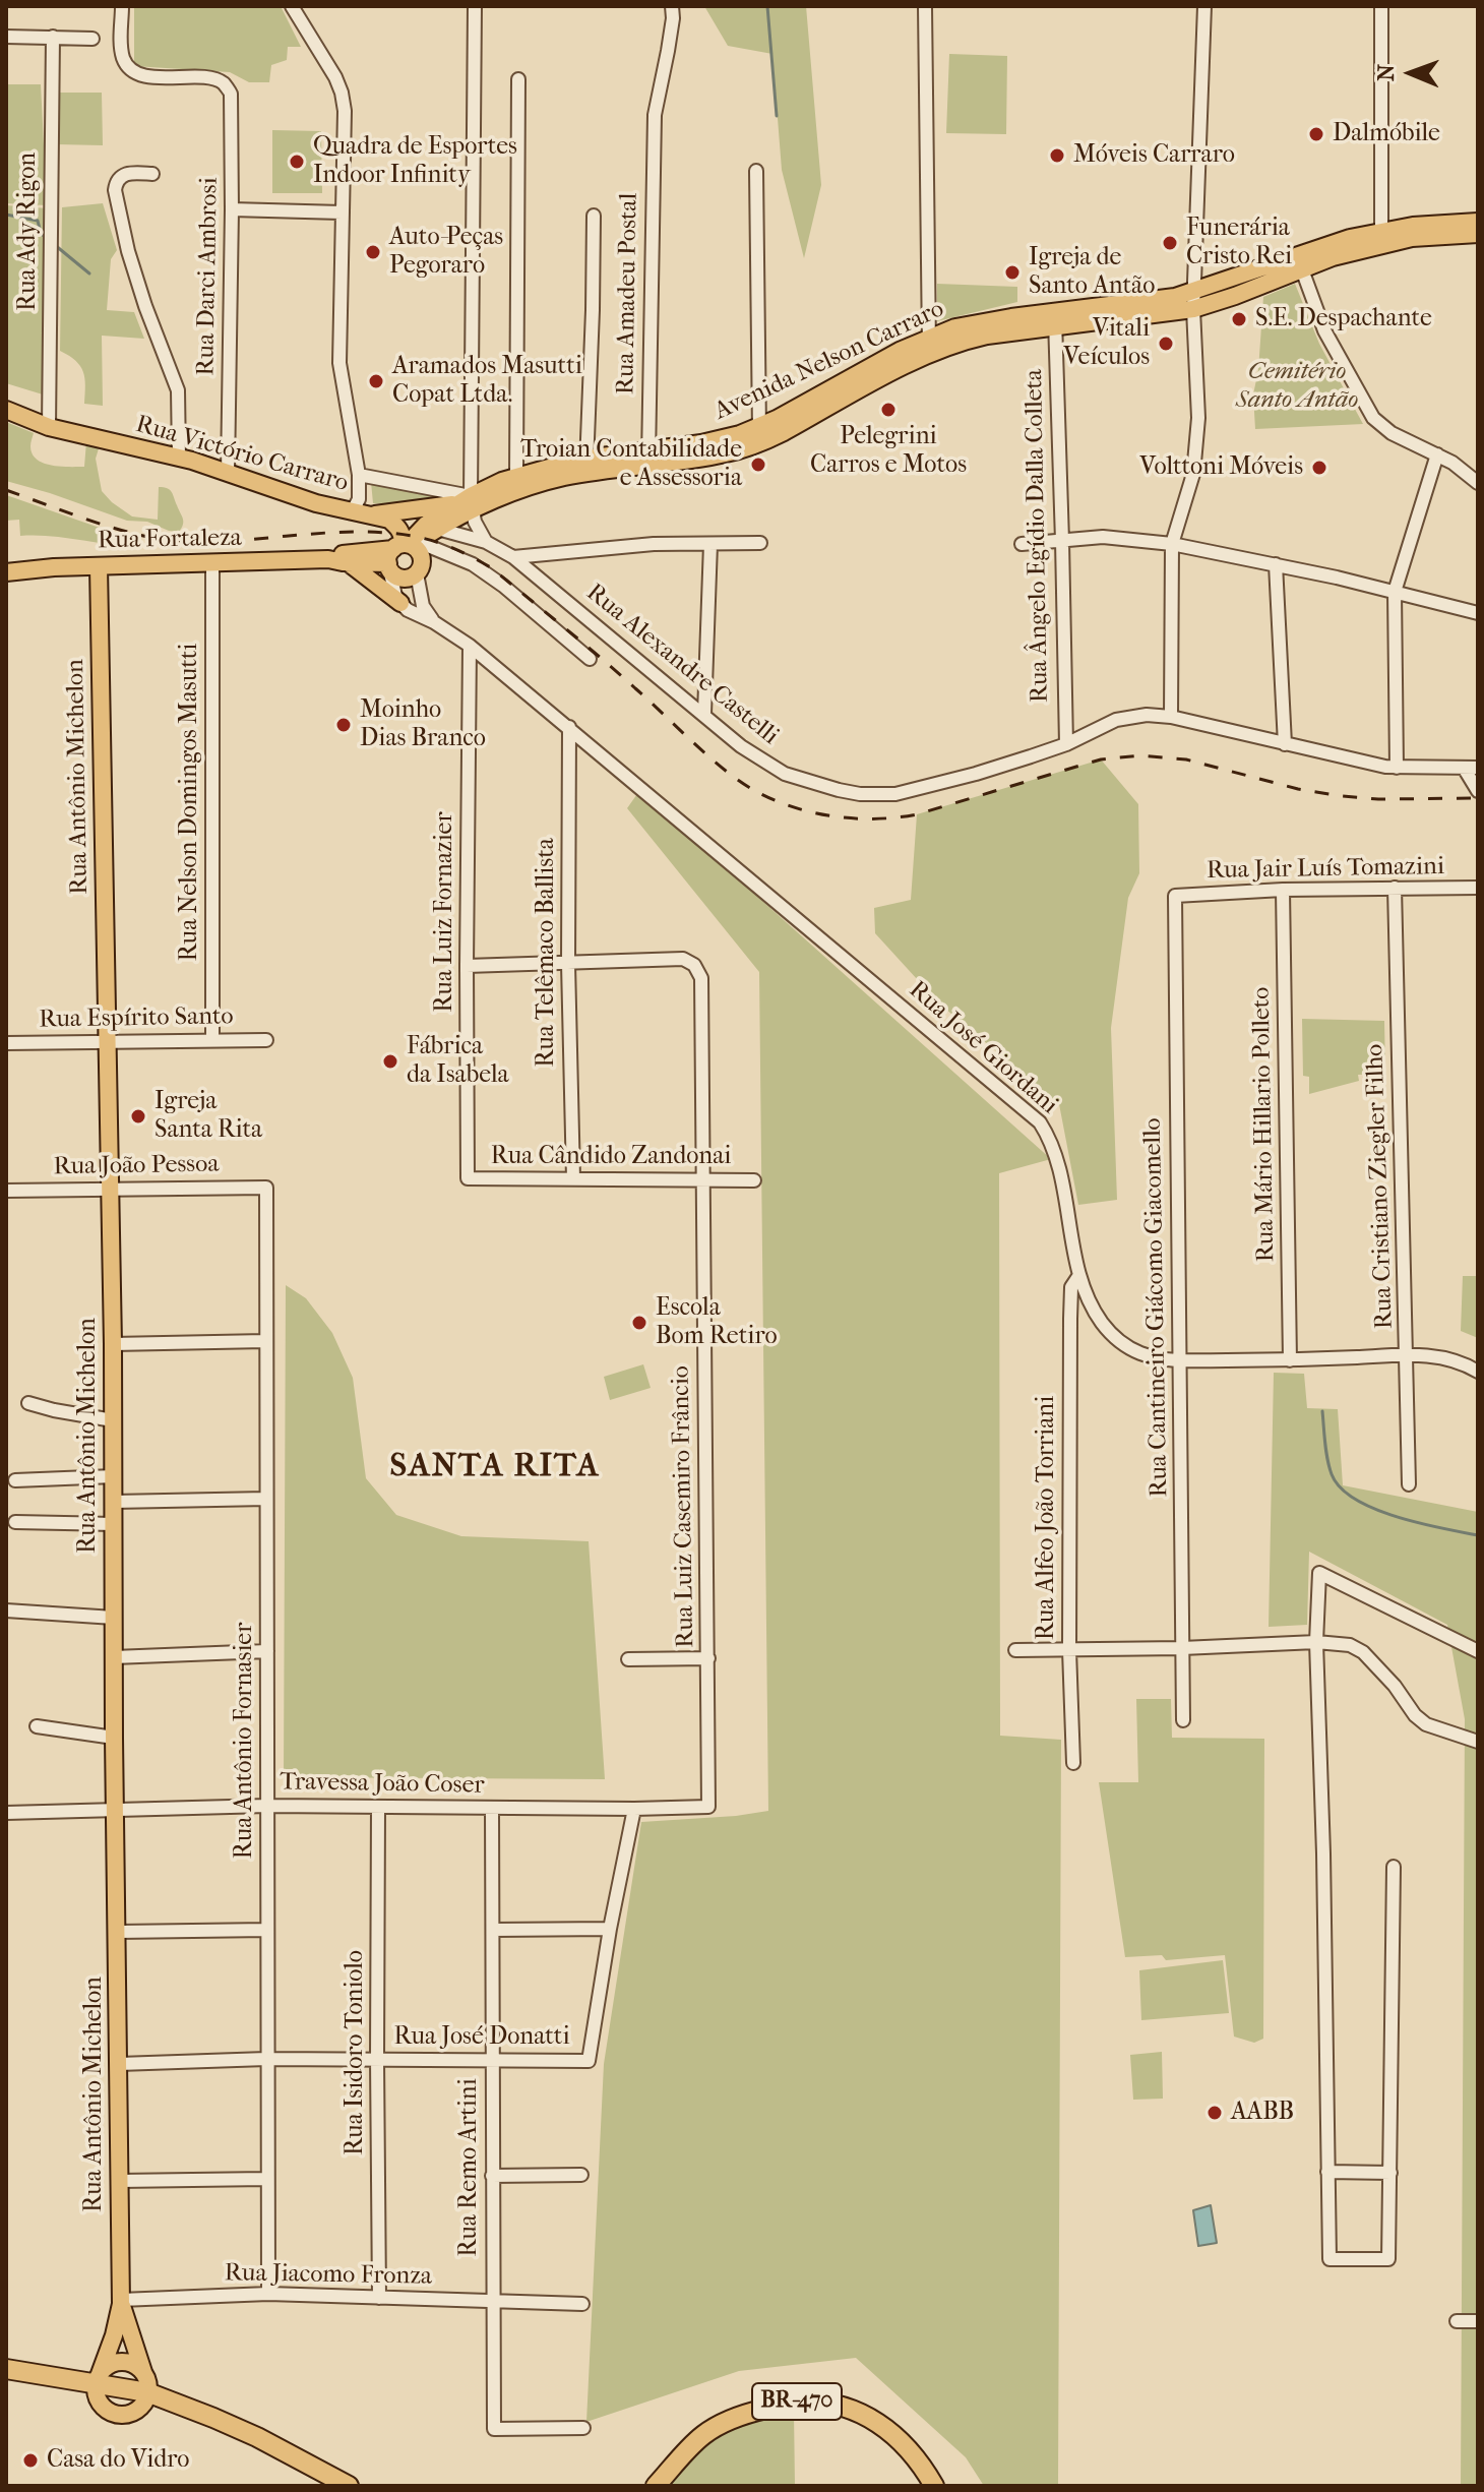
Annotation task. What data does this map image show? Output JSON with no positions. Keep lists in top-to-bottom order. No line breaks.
{"streets":{"highway":["BR-470"],"main road":["Avenida Nelson Carraro","Rua Victório Carraro","Rua Fortaleza","Rua Antônio Michelon"],"street":["Rua Ady Rigon","Rua Darci Ambrosi","Rua Amadeu Postal","Rua Ângelo Egídio Dalla Colleta","Rua Alexandre Castelli","Rua Nelson Domingos Masutti","Rua Jair Luís Tomazini","Rua Luiz Fornazier","Rua Telêmaco Ballista","Rua Espírito Santo","Rua José Giordani","Rua Mário Hillario Polleto","Rua Cândido Zandonai","Rua João Pessoa","Rua Cristiano Ziegler Filho","Rua Cantineiro Giácomo Giacomello","Rua Luiz Casemiro Frâncio","Rua Alfeo João Torriani","Rua Antônio Fornasier","Travessa João Coser","Rua José Donatti","Rua Isidoro Toniolo","Rua Remo Artini","Rua Jiacomo Fronza"]},"crossings":[["Rua Ady Rigon","Rua Victório Carraro"],["Rua Darci Ambrosi","Rua Victório Carraro"],["Rua Amadeu Postal","Avenida Nelson Carraro"],["Avenida Nelson Carraro","Rua Victório Carraro"],["Avenida Nelson Carraro","Rua Ângelo Egídio Dalla Colleta"],["Avenida Nelson Carraro","Rua Fortaleza"],["Avenida Nelson Carraro","Rua Alexandre Castelli"],["Rua Victório Carraro","Rua Fortaleza"],["Rua Ângelo Egídio Dalla Colleta","Rua Alexandre Castelli"],["Rua Fortaleza","Rua Antônio Michelon"],["Rua Fortaleza","Rua Nelson Domingos Masutti"],["Rua Antônio Michelon","Rua Espírito Santo"],["Rua Antônio Michelon","Rua João Pessoa"],["Rua Antônio Michelon","Travessa João Coser"],["Rua Antônio Michelon","Rua José Donatti"],["Rua Antônio Michelon","Rua Jiacomo Fronza"],["Rua Nelson Domingos Masutti","Rua Espírito Santo"],["Rua Jair Luís Tomazini","Rua Mário Hillario Polleto"],["Rua Jair Luís Tomazini","Rua Cristiano Ziegler Filho"],["Rua Jair Luís Tomazini","Rua Cantineiro Giácomo Giacomello"],["Rua Luiz Fornazier","Rua José Giordani"],["Rua Luiz Fornazier","Rua Cândido Zandonai"],["Rua Telêmaco Ballista","Rua José Giordani"],["Rua Telêmaco Ballista","Rua Cândido Zandonai"],["Rua Telêmaco Ballista","Rua Luiz Casemiro Frâncio"],["Rua José Giordani","Rua Mário Hillario Polleto"],["Rua José Giordani","Rua Cristiano Ziegler Filho"],["Rua José Giordani","Rua Cantineiro Giácomo Giacomello"],["Rua José Giordani","Rua Alfeo João Torriani"],["Rua Cândido Zandonai","Rua Luiz Casemiro Frâncio"],["Rua João Pessoa","Rua Antônio Fornasier"],["Rua Luiz Casemiro Frâncio","Travessa João Coser"],["Rua Antônio Fornasier","Travessa João Coser"],["Rua Antônio Fornasier","Rua José Donatti"],["Rua Antônio Fornasier","Rua Jiacomo Fronza"],["Travessa João Coser","Rua José Donatti"],["Travessa João Coser","Rua Isidoro Toniolo"],["Travessa João Coser","Rua Remo Artini"],["Rua José Donatti","Rua Isidoro Toniolo"],["Rua José Donatti","Rua Remo Artini"],["Rua Isidoro Toniolo","Rua Jiacomo Fronza"],["Rua Remo Artini","Rua Jiacomo Fronza"]],"districts":["SANTA RITA"],"parks":["Cemitério Santo Antão"],"places":["Dalmóbile","Móveis Carraro","Quadra de Esportes Indoor Infinity","Funerária Cristo Rei","Auto-Peças Pegoraro","Igreja de Santo Antão","S.E. Despachante","Vitali Veículos","Aramados Masutti Copat Ltda.","Pelegrini Carros e Motos","Troian Contabilidade e Assessoria","Volttoni Móveis","Moinho Dias Branco","Fábrica da Isabela","Igreja Santa Rita","Escola Bom Retiro","AABB","Casa do Vidro"],"north":"left"}
